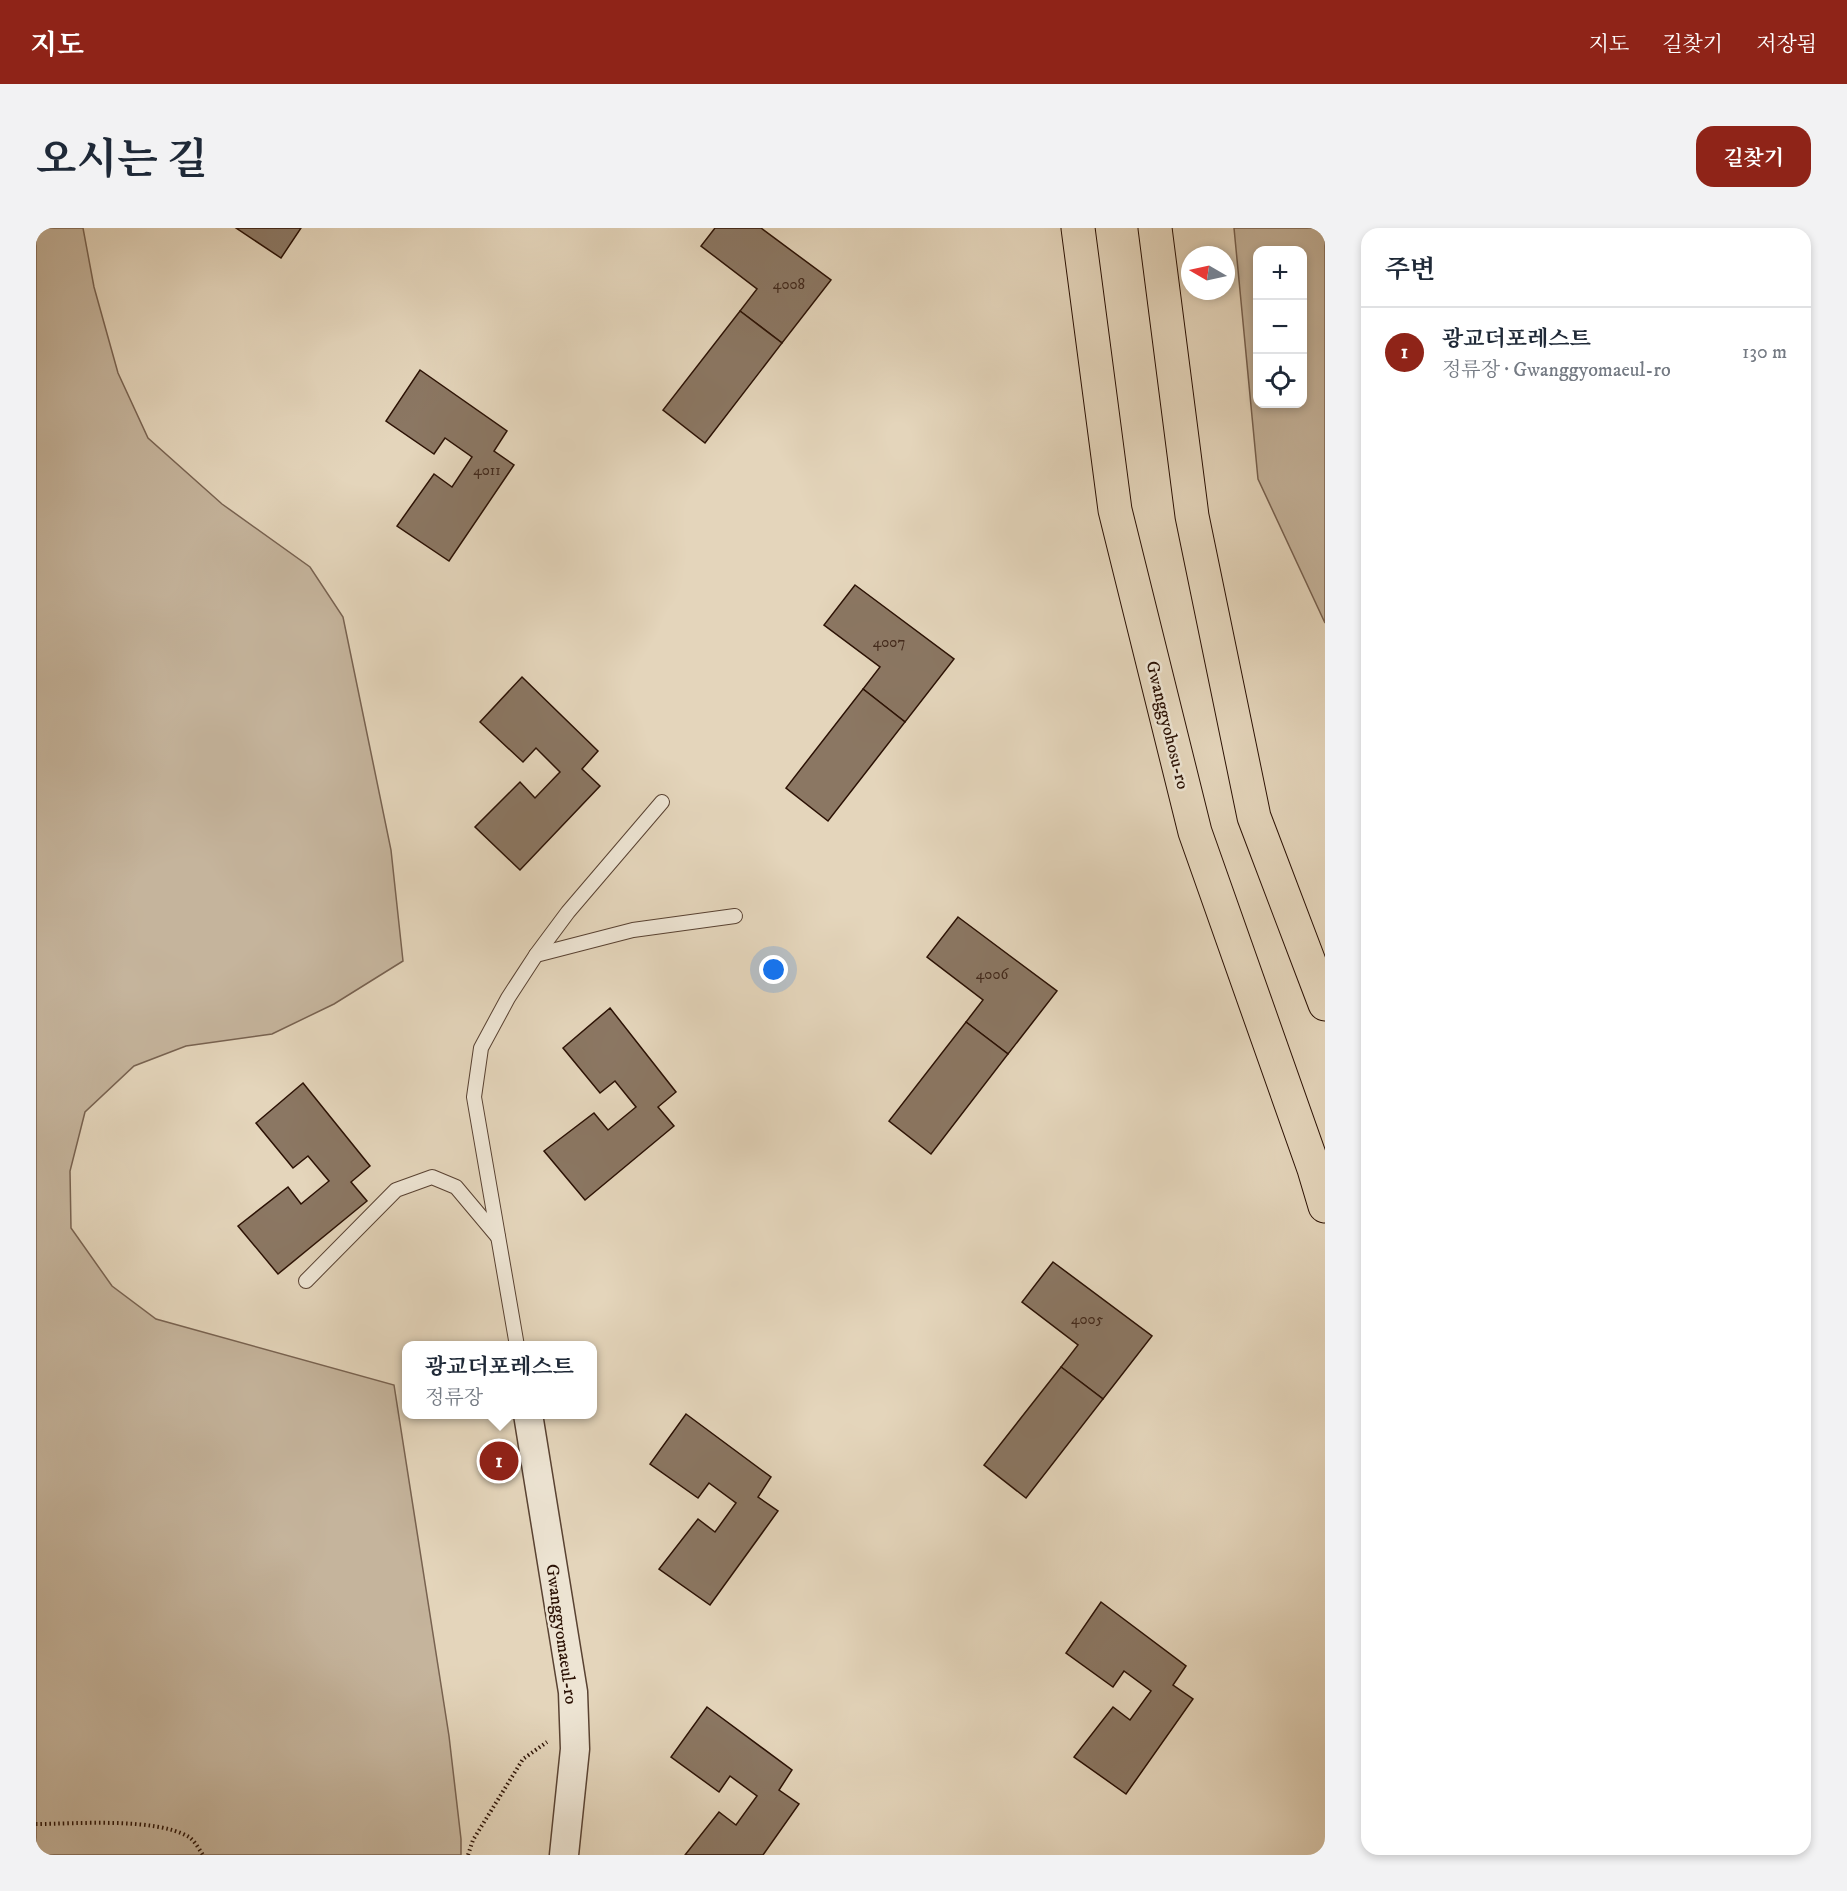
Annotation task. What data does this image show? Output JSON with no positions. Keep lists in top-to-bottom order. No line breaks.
{"streets":{"highway":["Gwanggyohosu-ro"],"street":["Gwanggyomaeul-ro"]},"house_numbers":["4008","4011","4007","4006","4005"],"north":"left","page":{"header":"지도","nav":["지도","길찾기","저장됨"],"title":"오시는 길","buttons":"길찾기","heading":"주변","map_buttons":["+","−"],"list":[{"mark":"1","name":"광교더포레스트","note":"정류장 · Gwanggyomaeul-ro","value":"130 m"}],"popup":["광교더포레스트","정류장"],"pins":"1"}}
